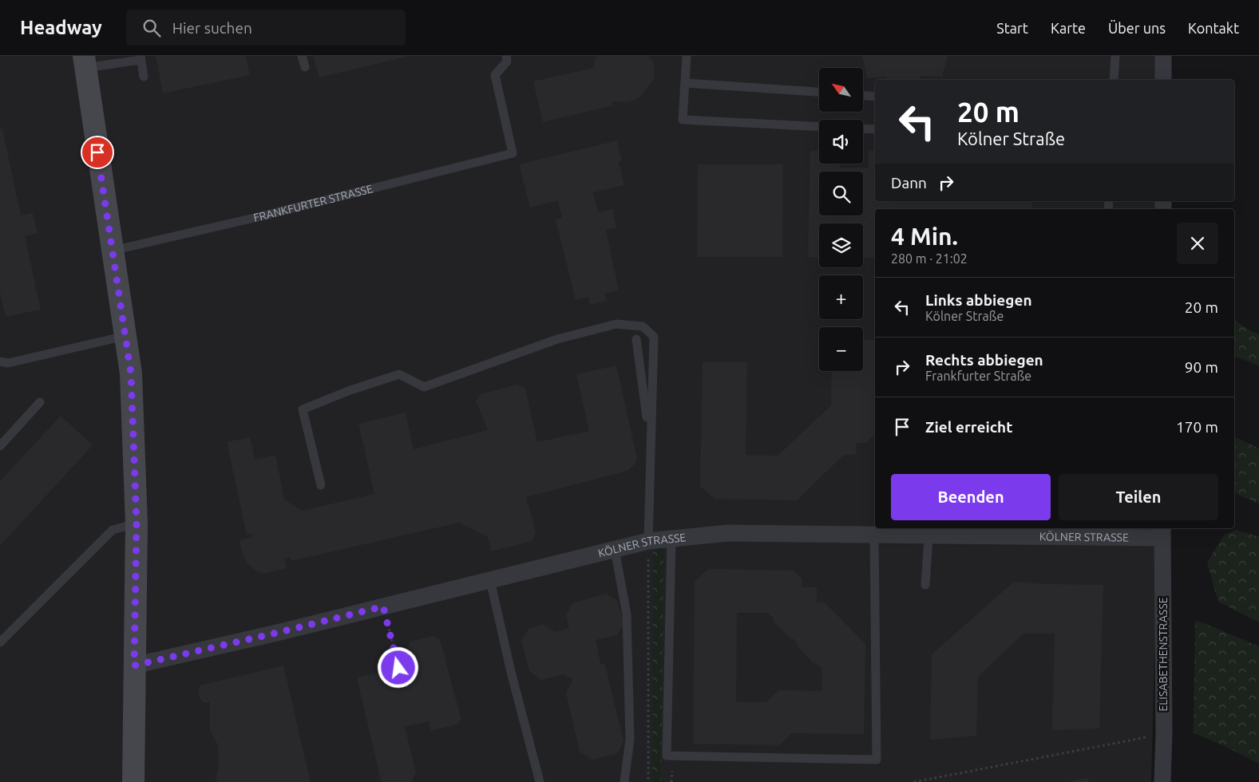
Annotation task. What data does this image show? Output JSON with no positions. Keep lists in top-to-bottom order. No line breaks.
{"streets":{"street":["KÖLNER STRASSE","ELISABETHENSTRASSE"],"lane":["FRANKFURTER STRASSE"]},"crossings":[["KÖLNER STRASSE","ELISABETHENSTRASSE"]],"north":"top left","page":{"header":"Headway","search":"Hier suchen","nav":["Start","Karte","Über uns","Kontakt"],"map_buttons":["+","−"],"turn":["20 m","Kölner Straße"],"then":"Dann","heading":["4 Min.","280 m · 21:02"],"list":[{"name":"Links abbiegen","note":"Kölner Straße","value":"20 m"},{"name":"Rechts abbiegen","note":"Frankfurter Straße","value":"90 m"},{"name":"Ziel erreicht","value":"170 m"}],"buttons":["Beenden","Teilen"]}}
